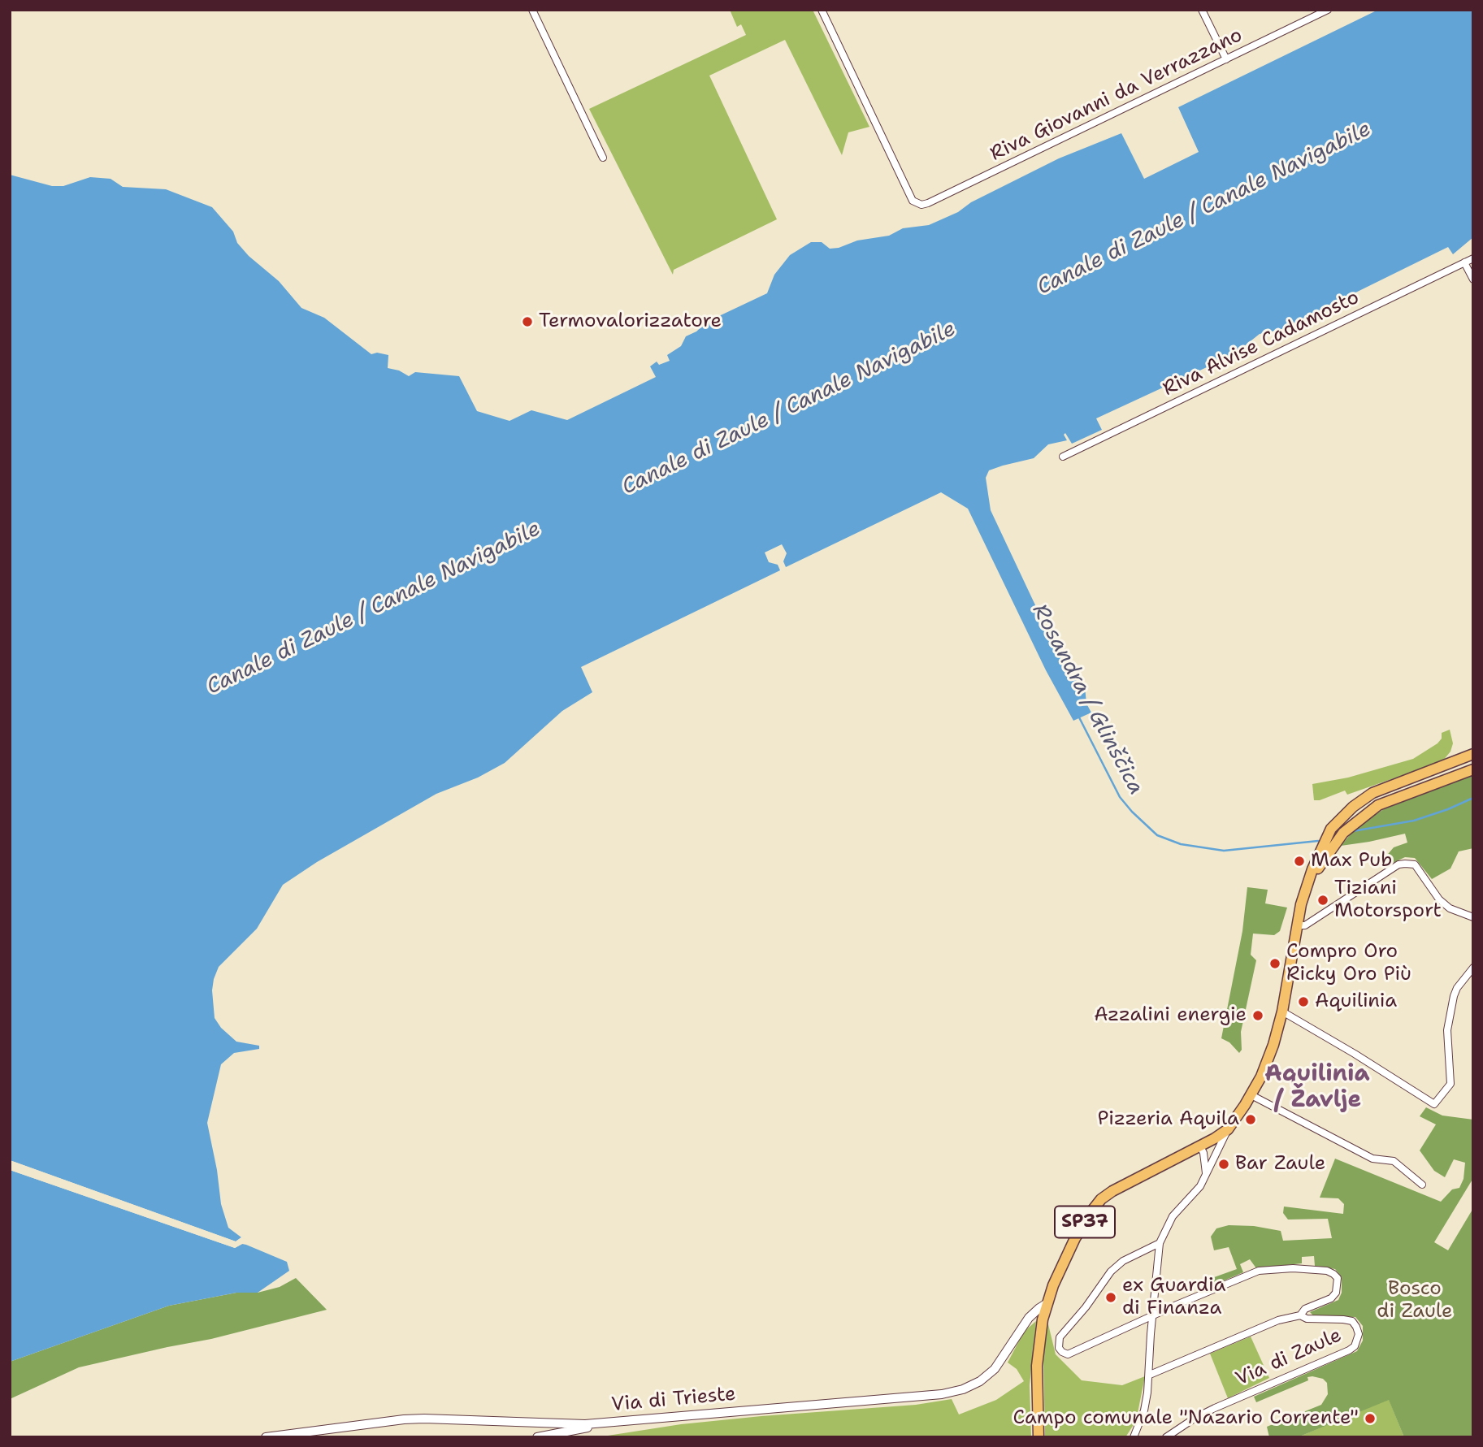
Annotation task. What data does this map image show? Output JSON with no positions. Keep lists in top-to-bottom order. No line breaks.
{"streets":{"main road":["SP37"],"street":["Riva Giovanni da Verrazzano","Riva Alvise Cadamosto","Via di Zaule","Via di Trieste"]},"crossings":[["SP37","Via di Trieste"]],"districts":["Aquilinia / Žavlje"],"water":["Canale di Zaule / Canale Navigabile","Rosandra / Glinščica"],"parks":["Bosco di Zaule"],"places":["Termovalorizzatore","Max Pub","Tiziani Motorsport","Compro Oro Ricky Oro Più","Aquilinia","Azzalini energie","Pizzeria Aquila","Bar Zaule","ex Guardia di Finanza","Campo comunale \"Nazario Corrente\""]}
